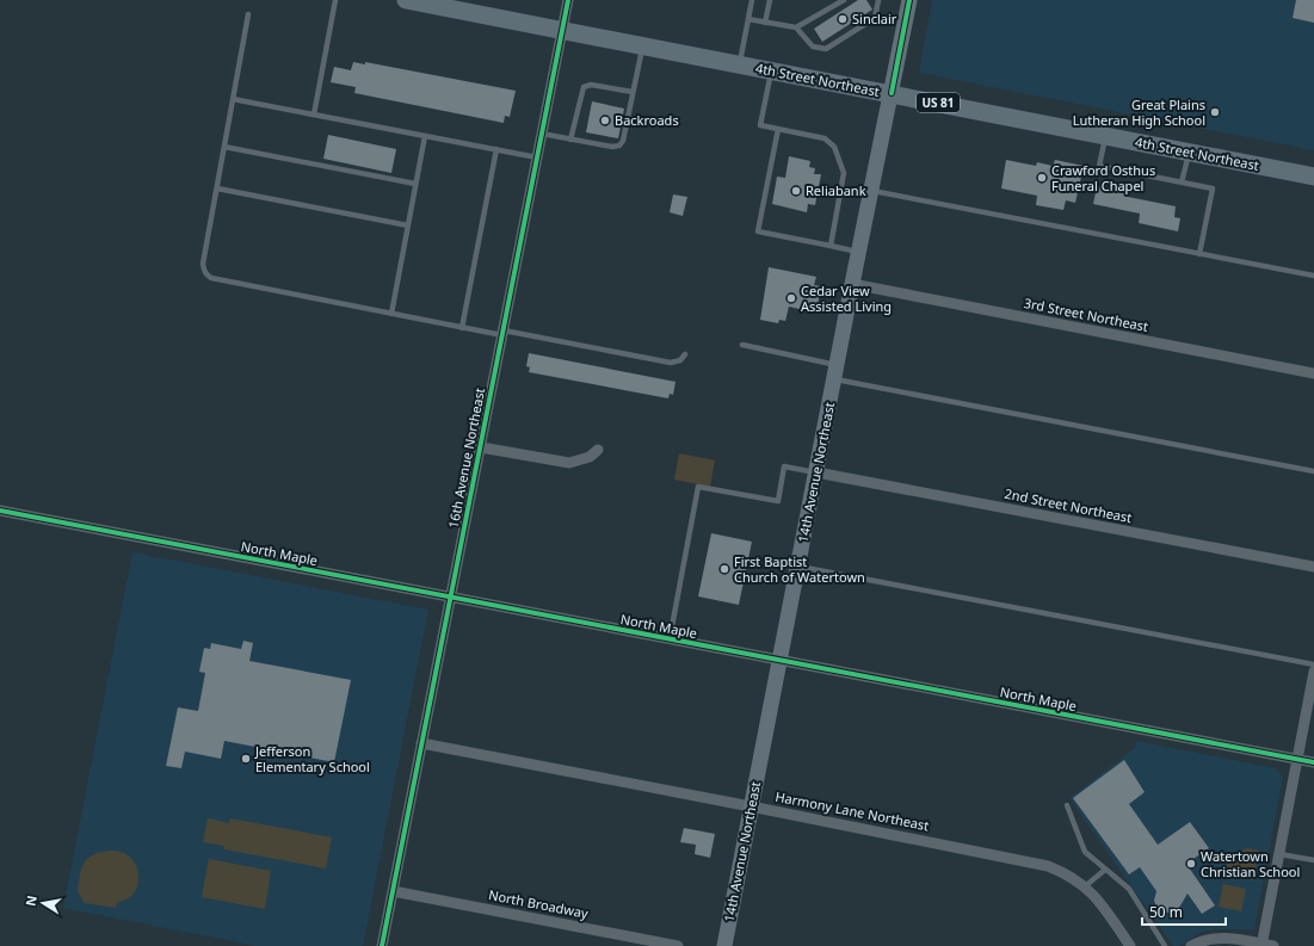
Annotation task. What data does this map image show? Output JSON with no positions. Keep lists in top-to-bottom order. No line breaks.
{"streets":{"main road":["4th Street Northeast","US 81","14th Avenue Northeast"],"street":["3rd Street Northeast","16th Avenue Northeast","2nd Street Northeast","North Maple","Harmony Lane Northeast","North Broadway"]},"crossings":[["4th Street Northeast","16th Avenue Northeast"],["4th Street Northeast","14th Avenue Northeast"],["3rd Street Northeast","14th Avenue Northeast"],["16th Avenue Northeast","North Maple"],["16th Avenue Northeast","Harmony Lane Northeast"],["16th Avenue Northeast","North Broadway"],["14th Avenue Northeast","2nd Street Northeast"],["14th Avenue Northeast","North Maple"],["14th Avenue Northeast","Harmony Lane Northeast"]],"places":["Sinclair","Great Plains Lutheran High School","Backroads","Crawford Osthus Funeral Chapel","Reliabank","Cedar View Assisted Living","First Baptist Church of Watertown","Jefferson Elementary School","Watertown Christian School"],"scale_bar":"50 m","north":"left"}
